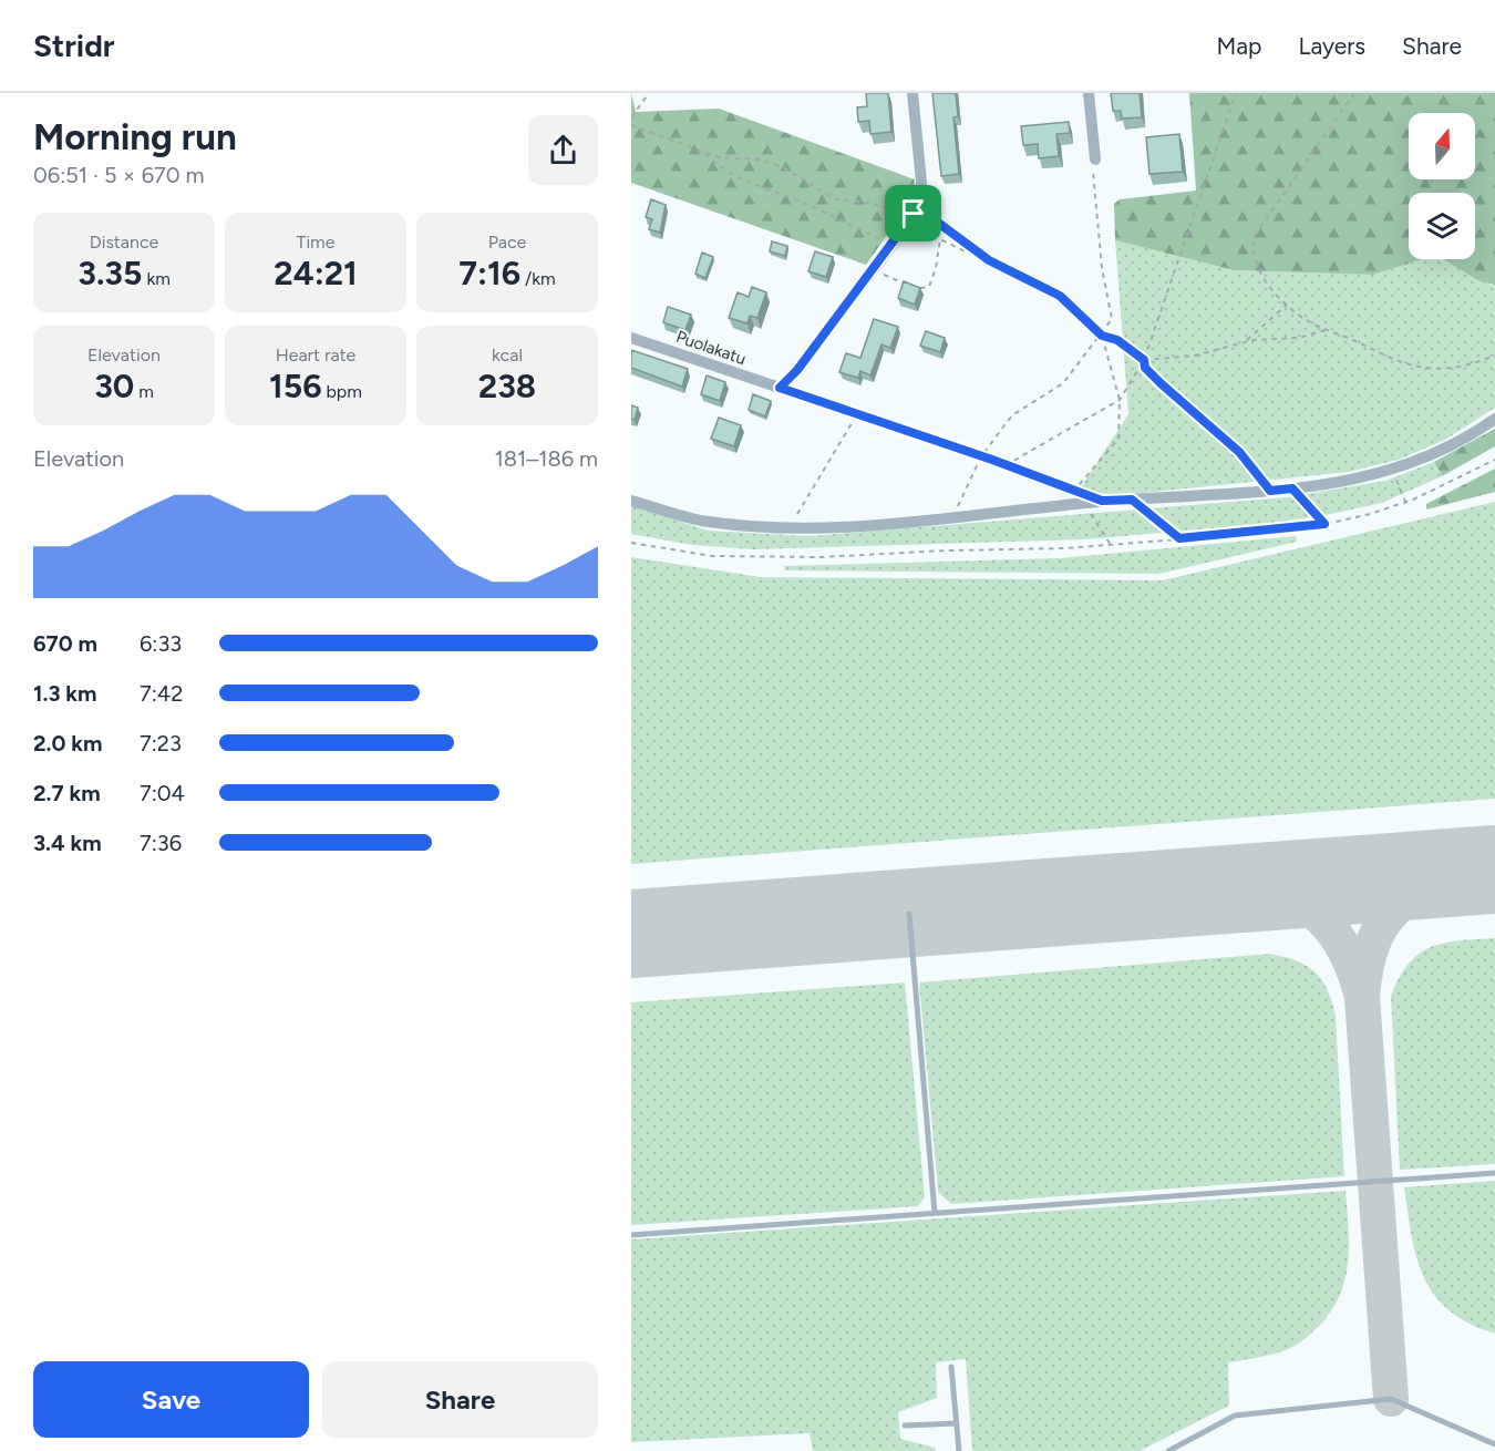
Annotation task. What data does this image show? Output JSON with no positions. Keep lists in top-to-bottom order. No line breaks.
{"streets":{"street":["Puolakatu"]},"north":"top","page":{"header":"Stridr","nav":["Map","Layers","Share"],"heading":["Morning run","06:51 · 5 × 670 m"],"stats":[["Distance","3.35 km"],["Time","24:21"],["Pace","7:16 /km"],["Elevation","30 m"],["Heart rate","156 bpm"],["kcal","238"]],"chart":["Elevation","181–186 m"],"list":[{"name":"670 m","note":"6:33"},{"name":"1.3 km","note":"7:42"},{"name":"2.0 km","note":"7:23"},{"name":"2.7 km","note":"7:04"},{"name":"3.4 km","note":"7:36"}],"buttons":["Save","Share"]}}
